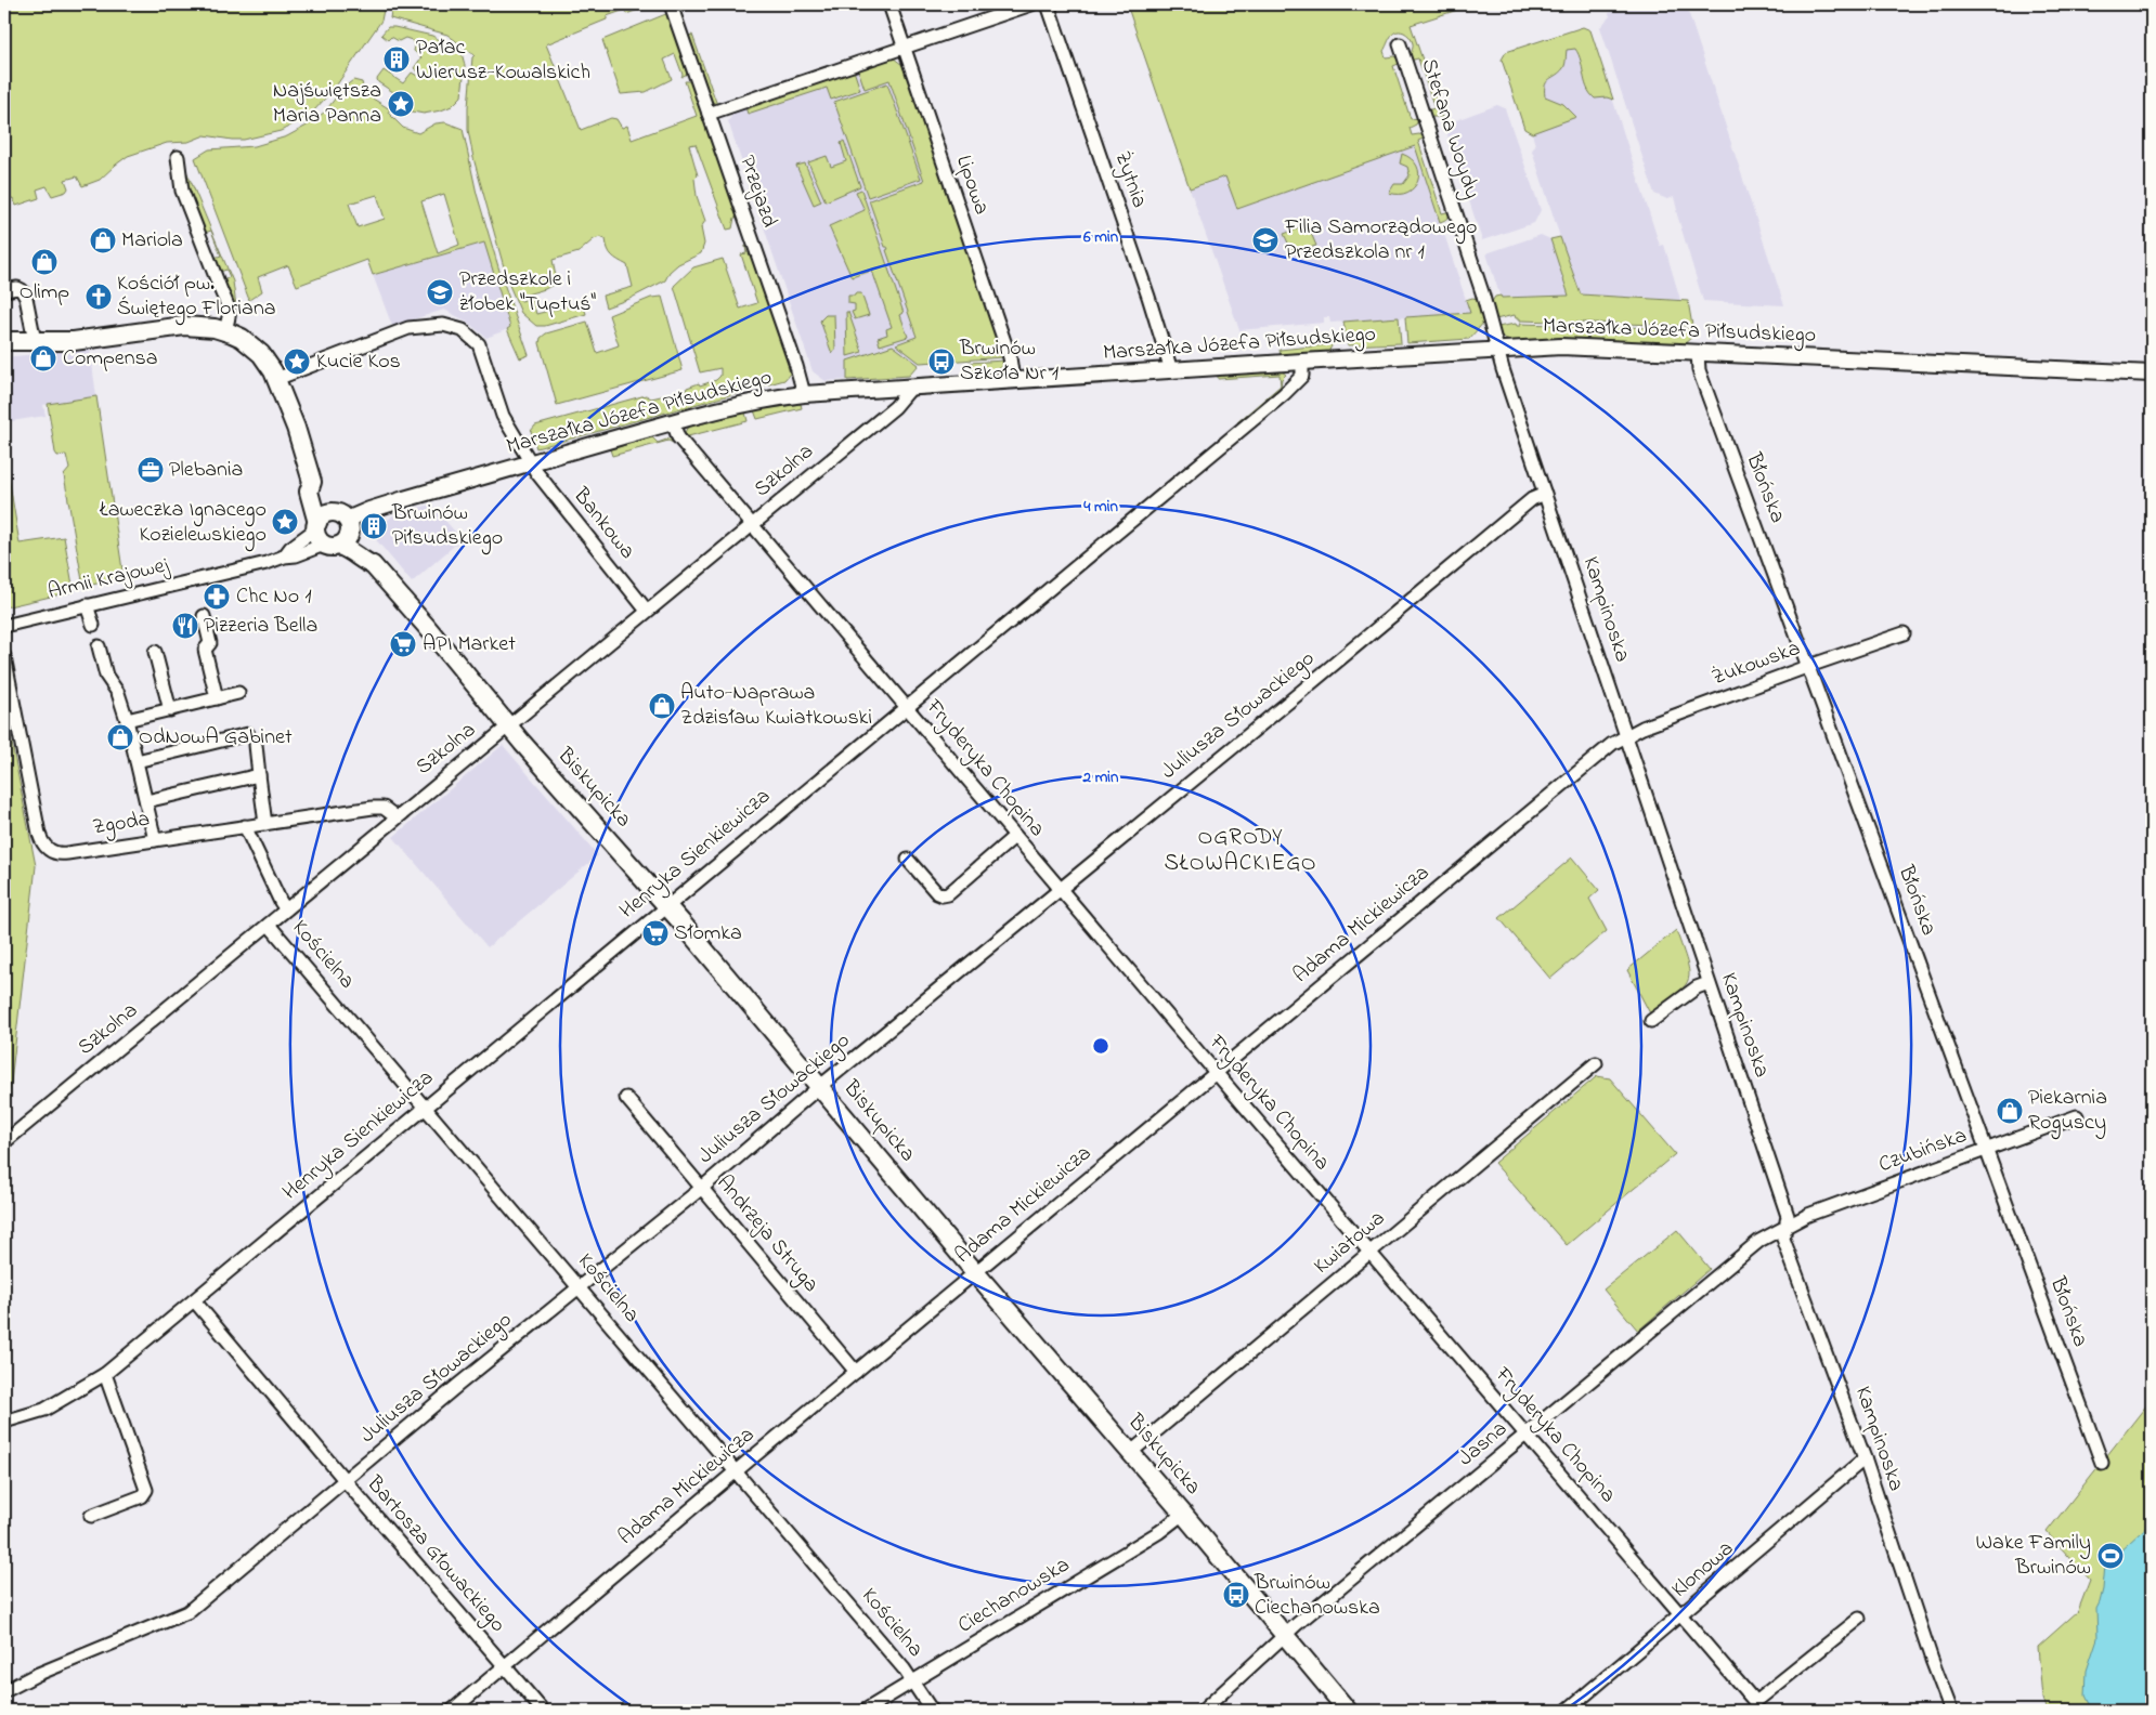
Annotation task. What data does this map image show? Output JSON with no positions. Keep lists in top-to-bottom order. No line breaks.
{"streets":{"main road":["Biskupicka"],"street":["Stefana Woydy","Żytnia","Lipowa","Przejazd","Marszałka Józefa Piłsudskiego","Szkolna","Błońska","Bankowa","Armii Krajowej","Kampinoska","Żukowska","Juliusza Słowackiego","Fryderyka Chopina","Zgoda","Henryka Sienkiewicza","Adama Mickiewicza","Kościelna","Czubińska","Andrzeja Struga","Kwiatowa","Jasna","Bartosza Głowackiego","Klonowa","Ciechanowska"]},"crossings":[["Stefana Woydy","Marszałka Józefa Piłsudskiego"],["Stefana Woydy","Kampinoska"],["Żytnia","Marszałka Józefa Piłsudskiego"],["Lipowa","Marszałka Józefa Piłsudskiego"],["Przejazd","Marszałka Józefa Piłsudskiego"],["Marszałka Józefa Piłsudskiego","Szkolna"],["Marszałka Józefa Piłsudskiego","Błońska"],["Marszałka Józefa Piłsudskiego","Bankowa"],["Marszałka Józefa Piłsudskiego","Kampinoska"],["Marszałka Józefa Piłsudskiego","Fryderyka Chopina"],["Marszałka Józefa Piłsudskiego","Biskupicka"],["Marszałka Józefa Piłsudskiego","Henryka Sienkiewicza"],["Szkolna","Bankowa"],["Szkolna","Fryderyka Chopina"],["Szkolna","Biskupicka"],["Szkolna","Zgoda"],["Szkolna","Kościelna"],["Błońska","Żukowska"],["Błońska","Czubińska"],["Bankowa","Biskupicka"],["Armii Krajowej","Biskupicka"],["Kampinoska","Żukowska"],["Kampinoska","Juliusza Słowackiego"],["Kampinoska","Adama Mickiewicza"],["Kampinoska","Czubińska"],["Kampinoska","Jasna"],["Kampinoska","Klonowa"],["Żukowska","Adama Mickiewicza"],["Juliusza Słowackiego","Fryderyka Chopina"],["Juliusza Słowackiego","Biskupicka"],["Juliusza Słowackiego","Kościelna"],["Juliusza Słowackiego","Andrzeja Struga"],["Juliusza Słowackiego","Bartosza Głowackiego"],["Fryderyka Chopina","Henryka Sienkiewicza"],["Fryderyka Chopina","Adama Mickiewicza"],["Fryderyka Chopina","Kwiatowa"],["Fryderyka Chopina","Jasna"],["Fryderyka Chopina","Klonowa"],["Biskupicka","Henryka Sienkiewicza"],["Biskupicka","Adama Mickiewicza"],["Biskupicka","Kwiatowa"],["Biskupicka","Jasna"],["Biskupicka","Ciechanowska"],["Henryka Sienkiewicza","Kościelna"],["Henryka Sienkiewicza","Bartosza Głowackiego"],["Adama Mickiewicza","Kościelna"],["Adama Mickiewicza","Andrzeja Struga"],["Adama Mickiewicza","Bartosza Głowackiego"],["Kościelna","Ciechanowska"],["Czubińska","Jasna"]],"districts":["OGRODY SŁOWACKIEGO"],"places":{"building":["Pałac Wierusz-Kowalskich","Brwinów Piłsudskiego"],"place":["Najświętsza Maria Panna","Kucie Kos","Ławeczka Ignacego Kozielewskiego"],"shop":["Mariola","Olimp","Compensa","Auto-Naprawa Zdzisław Kwiatkowski","OdNowA Gabinet","Piekarnia Roguscy"],"school or university":["Filia Samorządowego Przedszkola nr 1","Przedszkole i żłobek \"Tuptuś\""],"church":["Kościół pw. Świętego Floriana"],"bus stop":["Brwinów Szkoła Nr 1","Brwinów Ciechanowska"],"office":["Plebania"],"pharmacy":["Chc No 1"],"restaurant":["Pizzeria Bella"],"supermarket":["API Market","Słomka"],"sports":["Wake Family Brwinów"]},"rings":["6 min","4 min","2 min"]}
